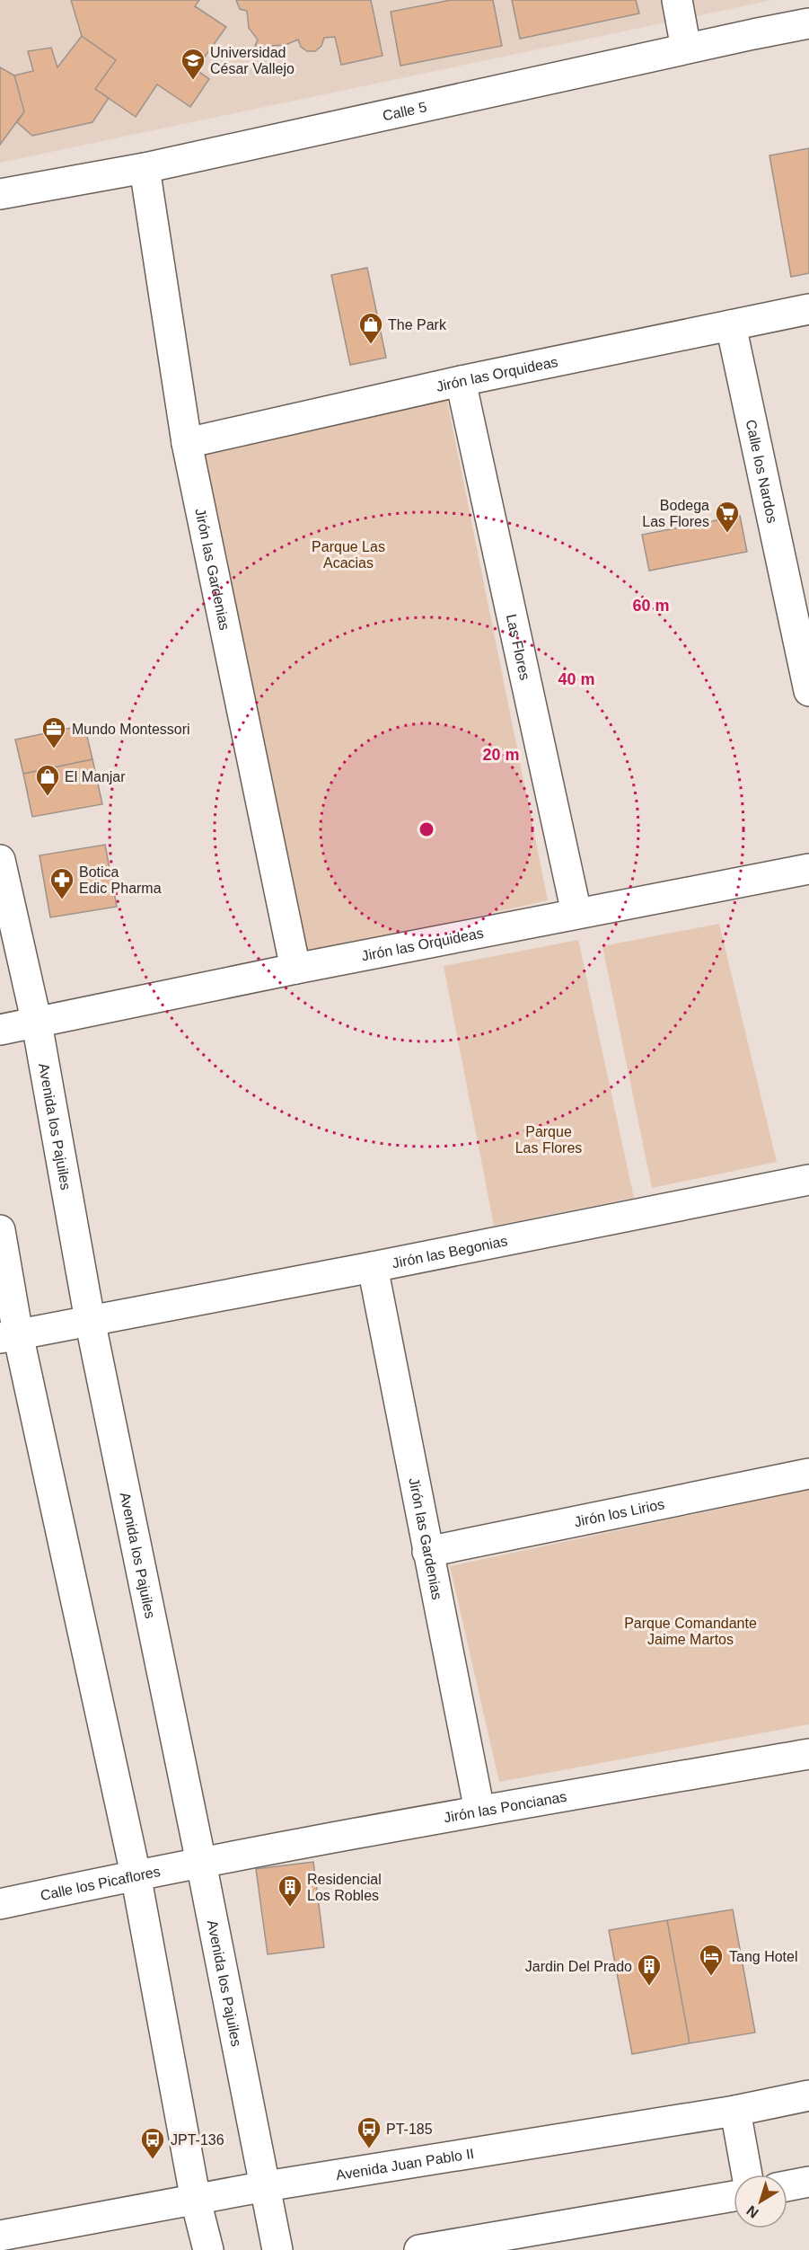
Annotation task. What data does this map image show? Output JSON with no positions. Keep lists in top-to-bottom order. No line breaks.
{"streets":{"street":["Calle 5","Jirón las Orquideas","Calle los Nardos","Jirón las Gardenias","Las Flores","Avenida los Pajuiles","Jirón las Begonias","Jirón los Lirios","Jirón las Poncianas","Calle los Picaflores","Avenida Juan Pablo II"]},"crossings":[["Calle 5","Jirón las Gardenias"],["Jirón las Orquideas","Calle los Nardos"],["Jirón las Orquideas","Jirón las Gardenias"],["Jirón las Orquideas","Las Flores"],["Jirón las Orquideas","Avenida los Pajuiles"],["Jirón las Gardenias","Jirón las Begonias"],["Jirón las Gardenias","Jirón los Lirios"],["Jirón las Gardenias","Jirón las Poncianas"],["Avenida los Pajuiles","Jirón las Begonias"],["Avenida los Pajuiles","Jirón las Poncianas"],["Avenida los Pajuiles","Calle los Picaflores"],["Avenida los Pajuiles","Avenida Juan Pablo II"],["Jirón las Poncianas","Calle los Picaflores"]],"parks":["Parque Las Acacias","Parque Las Flores","Parque Comandante Jaime Martos"],"places":{"school or university":["Universidad César Vallejo"],"shop":["The Park","El Manjar"],"supermarket":["Bodega Las Flores"],"office":["Mundo Montessori"],"pharmacy":["Botica Edic Pharma"],"building":["Residencial Los Robles","Jardin Del Prado"],"hotel":["Tang Hotel"],"bus stop":["PT-185","JPT-136"]},"north":"bottom left","rings":["60 m","40 m","20 m"]}
